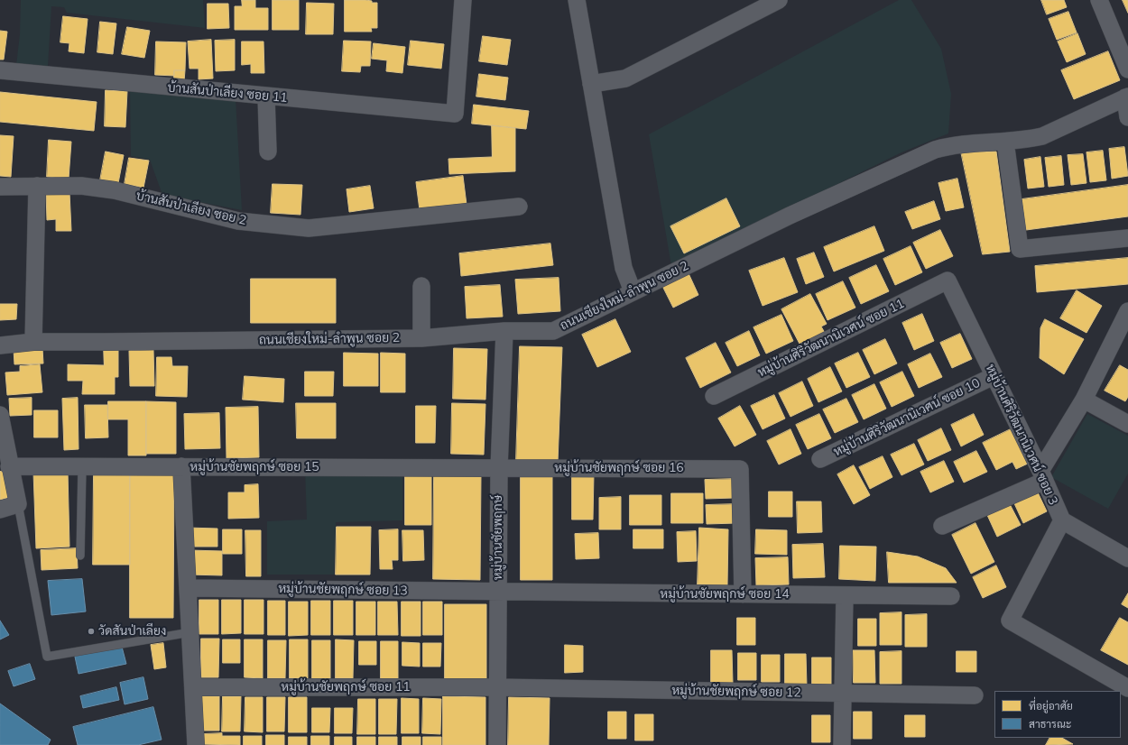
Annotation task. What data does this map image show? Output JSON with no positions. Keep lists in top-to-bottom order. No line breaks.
{"streets":{"street":["บ้านสันป่าเลียง ซอย 11","บ้านสันป่าเลียง ซอย 2","ถนนเชียงใหม่-ลำพูน ซอย 2","หมู่บ้านศิริวัฒนานิเวศน์ ซอย 11","หมู่บ้านศิริวัฒนานิเวศน์ ซอย 10","หมู่บ้านศิริวัฒนานิเวศน์ ซอย 3","หมู่บ้านชัยพฤกษ์ ซอย 15","หมู่บ้านชัยพฤกษ์ ซอย 16","หมู่บ้านชัยพฤกษ์","หมู่บ้านชัยพฤกษ์ ซอย 13","หมู่บ้านชัยพฤกษ์ ซอย 14","หมู่บ้านชัยพฤกษ์ ซอย 11","หมู่บ้านชัยพฤกษ์ ซอย 12"]},"crossings":[["ถนนเชียงใหม่-ลำพูน ซอย 2","หมู่บ้านชัยพฤกษ์"],["หมู่บ้านศิริวัฒนานิเวศน์ ซอย 11","หมู่บ้านศิริวัฒนานิเวศน์ ซอย 3"],["หมู่บ้านศิริวัฒนานิเวศน์ ซอย 10","หมู่บ้านศิริวัฒนานิเวศน์ ซอย 3"],["หมู่บ้านชัยพฤกษ์ ซอย 15","หมู่บ้านชัยพฤกษ์ ซอย 16"],["หมู่บ้านชัยพฤกษ์ ซอย 15","หมู่บ้านชัยพฤกษ์"],["หมู่บ้านชัยพฤกษ์ ซอย 16","หมู่บ้านชัยพฤกษ์"],["หมู่บ้านชัยพฤกษ์ ซอย 16","หมู่บ้านชัยพฤกษ์ ซอย 14"],["หมู่บ้านชัยพฤกษ์","หมู่บ้านชัยพฤกษ์ ซอย 13"],["หมู่บ้านชัยพฤกษ์","หมู่บ้านชัยพฤกษ์ ซอย 14"],["หมู่บ้านชัยพฤกษ์","หมู่บ้านชัยพฤกษ์ ซอย 11"],["หมู่บ้านชัยพฤกษ์","หมู่บ้านชัยพฤกษ์ ซอย 12"],["หมู่บ้านชัยพฤกษ์ ซอย 13","หมู่บ้านชัยพฤกษ์ ซอย 14"],["หมู่บ้านชัยพฤกษ์ ซอย 11","หมู่บ้านชัยพฤกษ์ ซอย 12"]],"places":["วัดสันป่าเลียง"],"legend":["ที่อยู่อาศัย","สาธารณะ"]}
